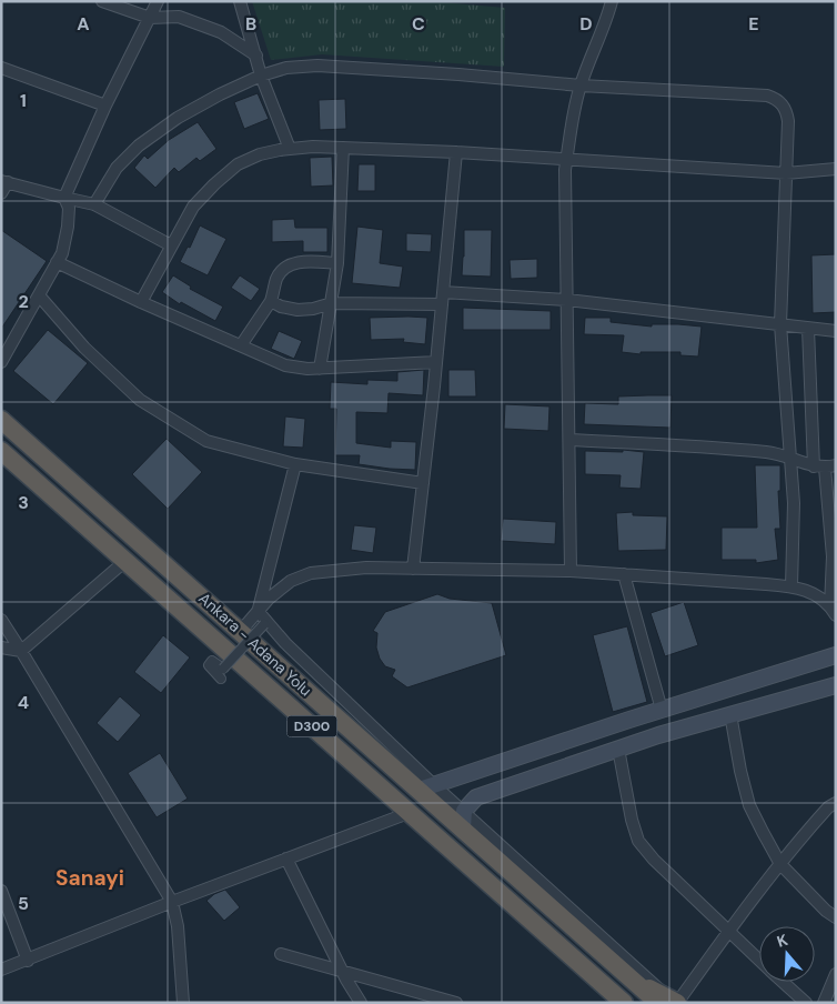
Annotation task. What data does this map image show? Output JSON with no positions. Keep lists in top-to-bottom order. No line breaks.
{"streets":{"highway":["Ankara - Adana Yolu","D300"]},"districts":["Sanayi"],"north":"top","grid":{"columns":["A","B","C","D","E"],"rows":["1","2","3","4","5"]}}
